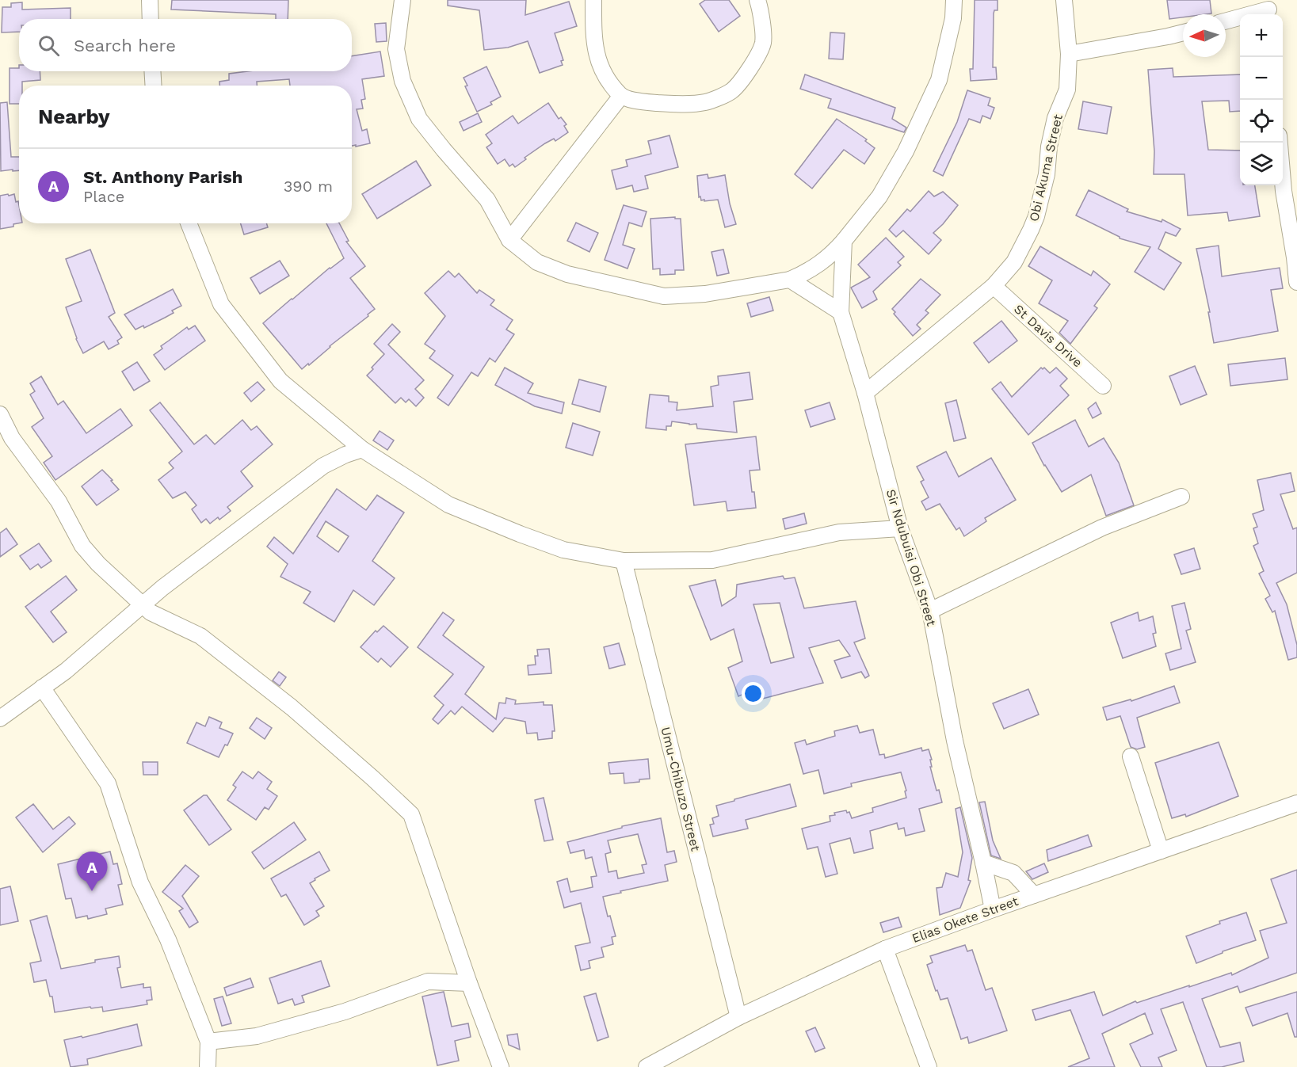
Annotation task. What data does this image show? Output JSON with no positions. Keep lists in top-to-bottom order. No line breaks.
{"streets":{"street":["Obi Akuma Street","St Davis Drive","Sir Ndubuisi Obi Street","Umu-Chibuzo Street","Elias Okete Street"]},"crossings":[["Obi Akuma Street","St Davis Drive"],["Obi Akuma Street","Sir Ndubuisi Obi Street"],["Sir Ndubuisi Obi Street","Elias Okete Street"],["Umu-Chibuzo Street","Elias Okete Street"]],"north":"left","page":{"map_buttons":["+","−"],"search":"Search here","heading":"Nearby","list":[{"mark":"A","name":"St. Anthony Parish","note":"Place","value":"390 m"}],"pins":"A"}}
